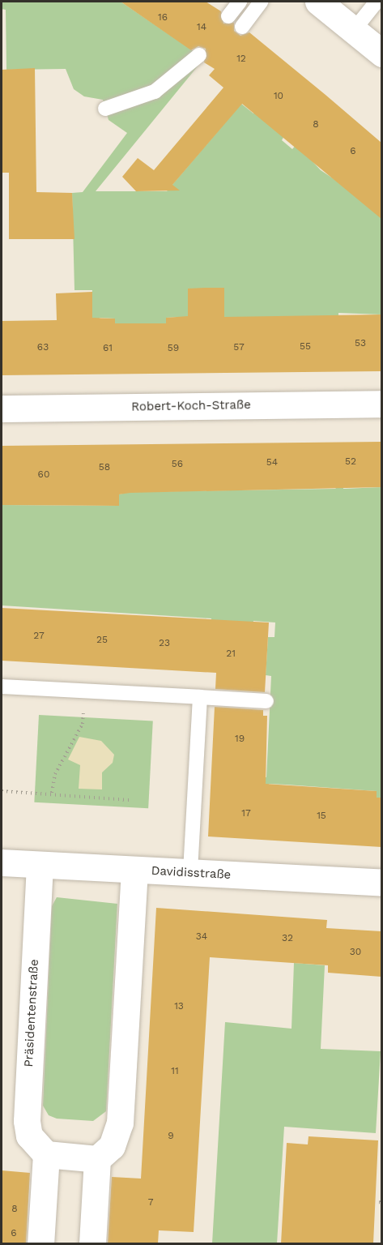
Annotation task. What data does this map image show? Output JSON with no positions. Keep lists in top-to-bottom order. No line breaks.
{"streets":{"street":["Robert-Koch-Straße","Davidisstraße","Präsidentenstraße"]},"crossings":[["Davidisstraße","Präsidentenstraße"]],"house_numbers":["16","14","12","10","8","6","53","55","63","57","61","59","52","54","56","58","60","27","25","23","21","19","17","15","34","32","30","13","11","9","7","8","6"]}
